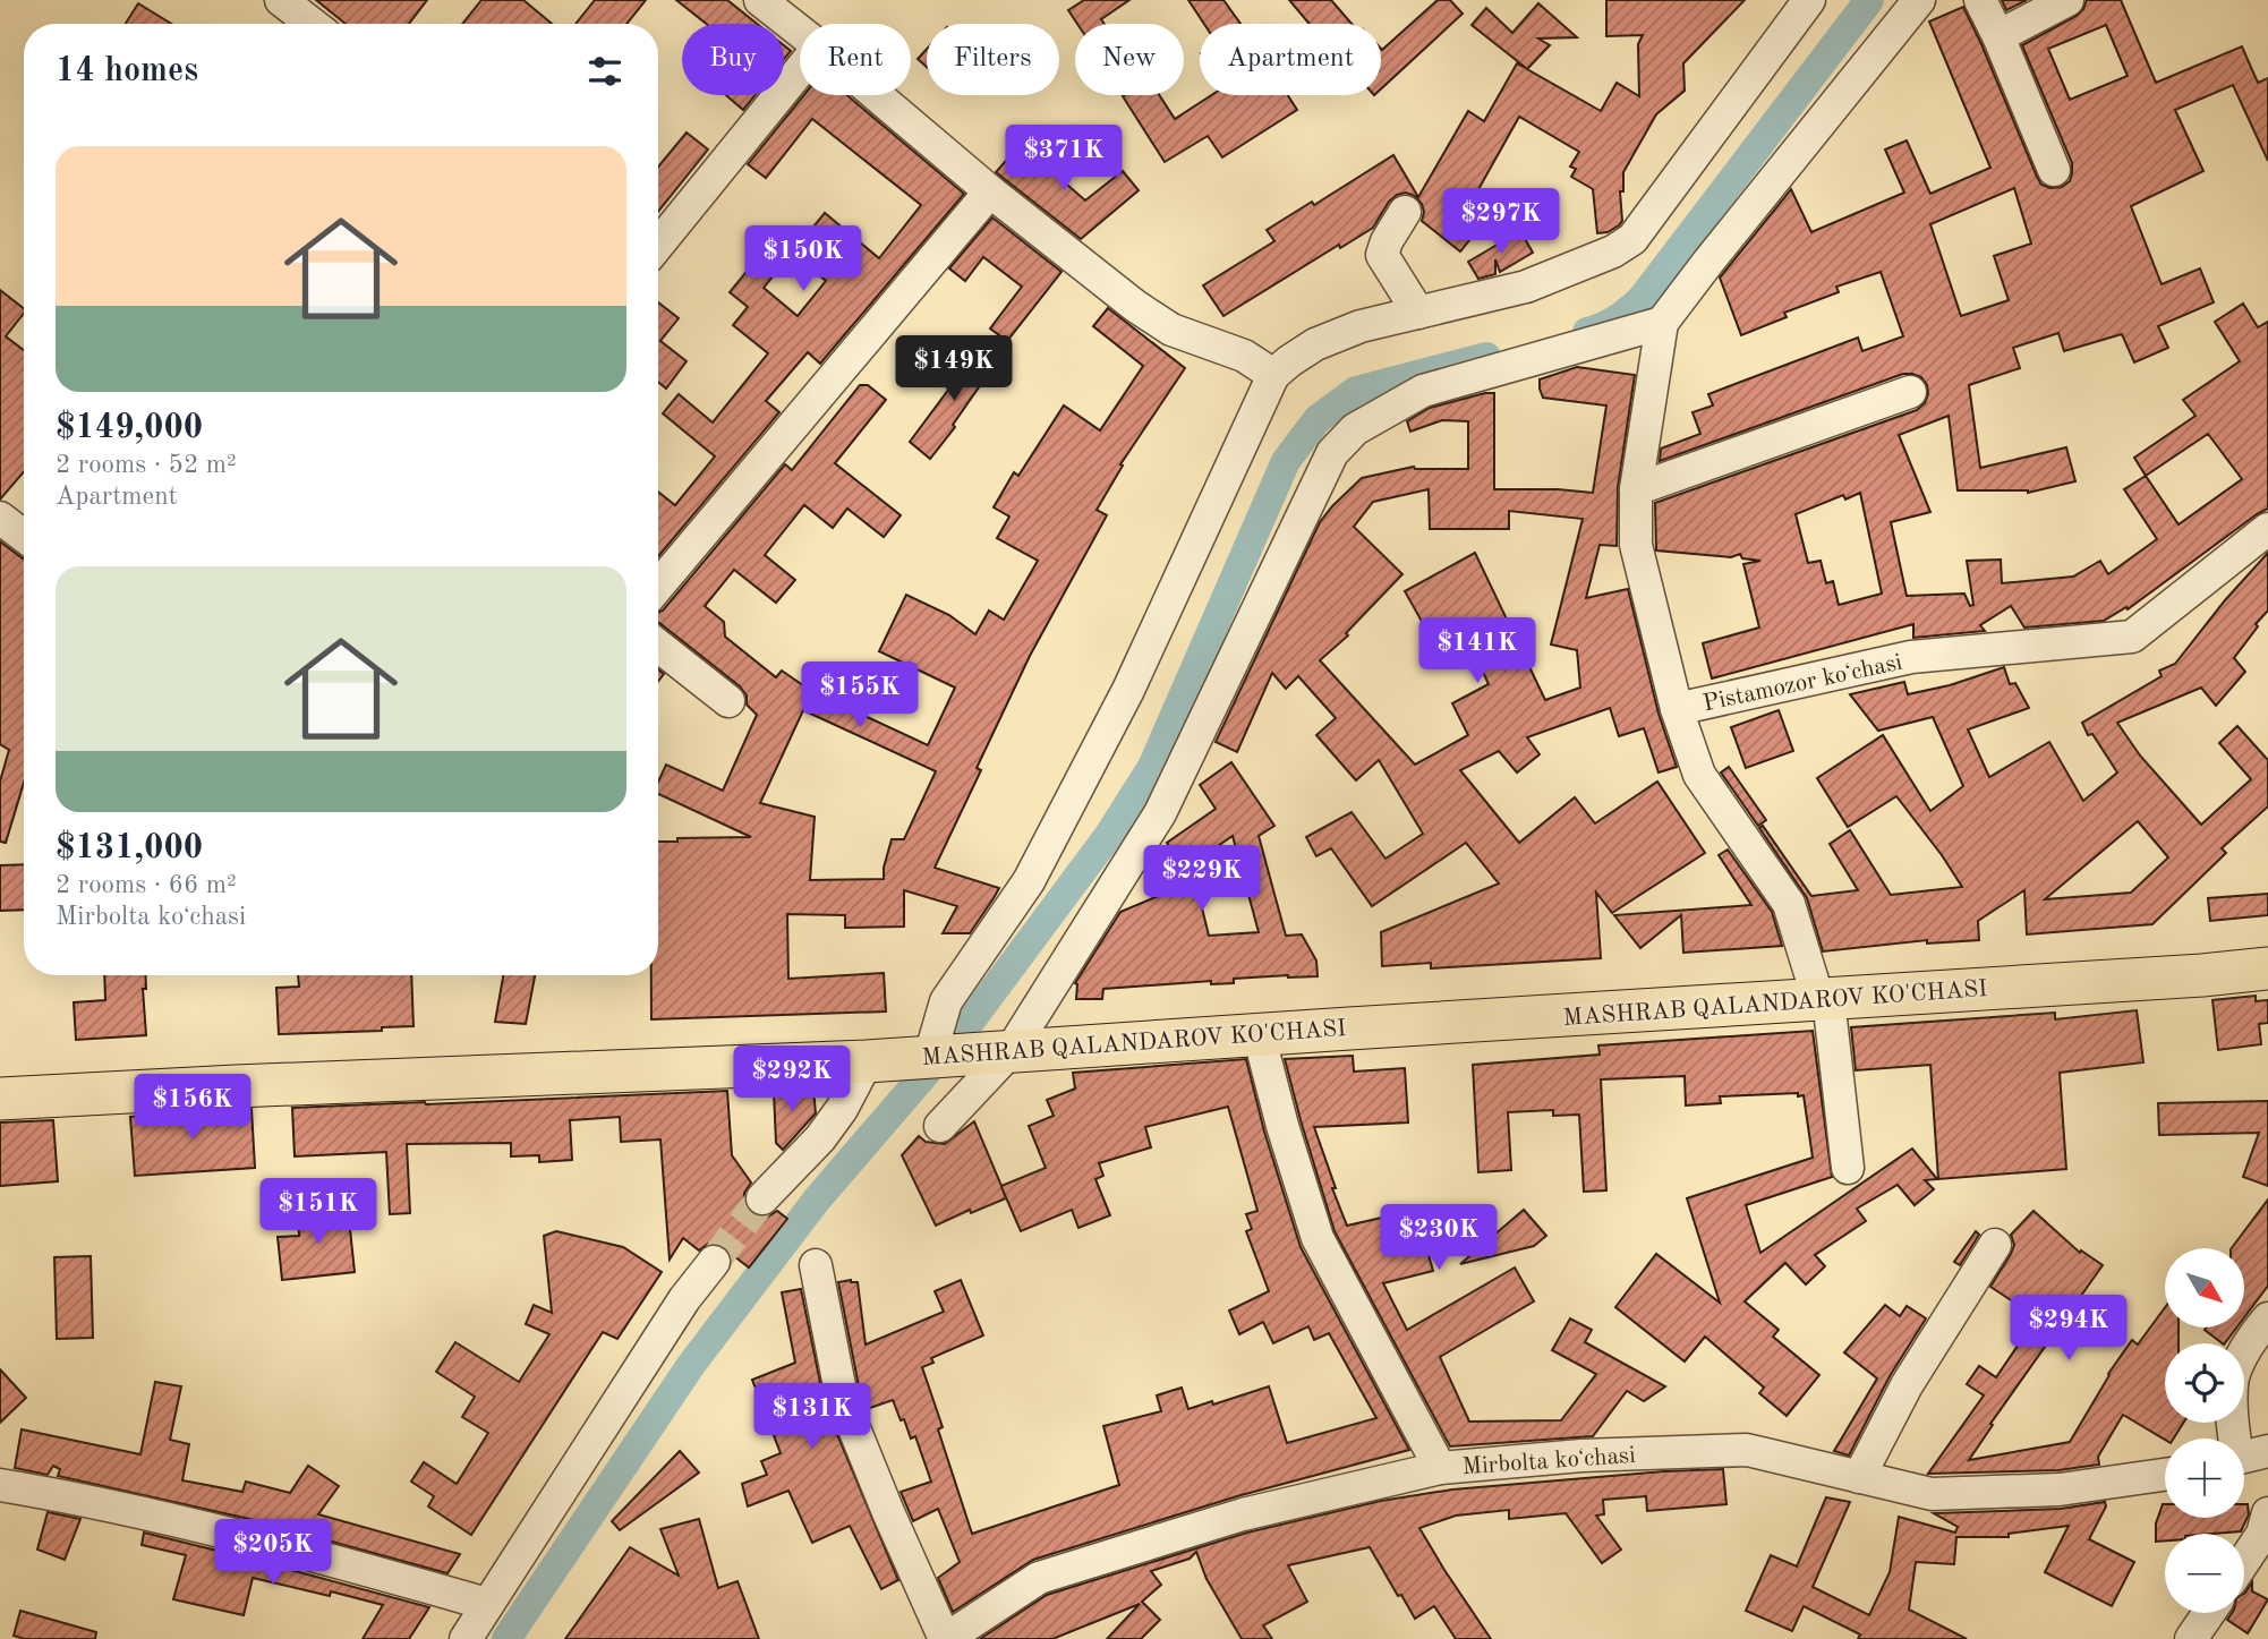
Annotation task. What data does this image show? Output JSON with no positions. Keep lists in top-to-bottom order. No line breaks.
{"streets":{"main road":["MASHRAB QALANDAROV KO'CHASI"],"street":["Pistamozor koʻchasi","Mirbolta koʻchasi"]},"north":"bottom right","page":{"chip":["Buy","Rent","Filters","New","Apartment"],"heading":"14 homes","list":[{"name":"$149,000","note":"2 rooms · 52 m² · Apartment"},{"name":"$131,000","note":"2 rooms · 66 m² · Mirbolta koʻchasi"}],"price":["$371K","$297K","$150K","$149K","$141K","$155K","$229K","$292K","$156K","$151K","$230K","$294K","$131K","$205K"],"map_buttons":["+","−"]}}
